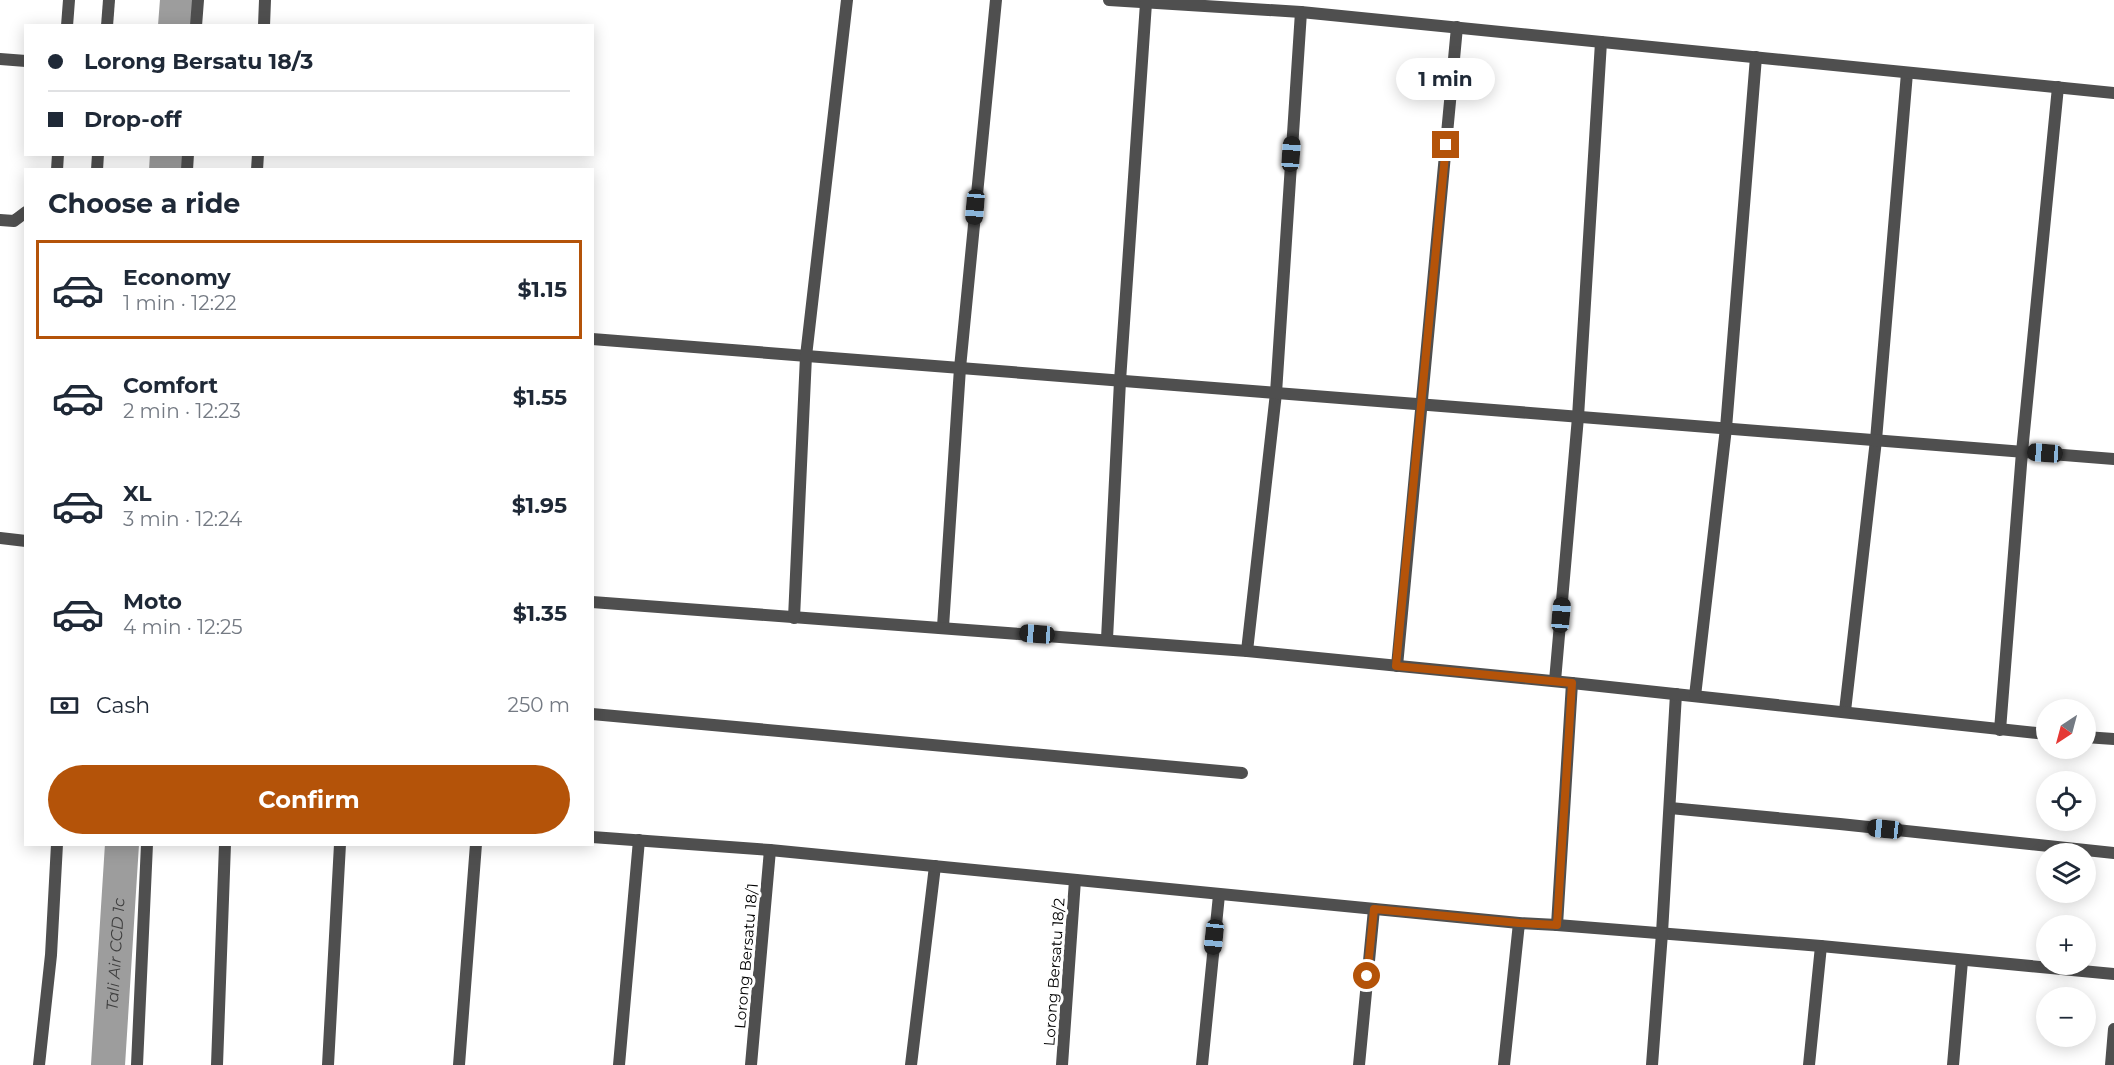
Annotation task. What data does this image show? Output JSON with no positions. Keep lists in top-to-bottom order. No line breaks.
{"streets":{"street":["Lorong Bersatu 18/1","Lorong Bersatu 18/2"]},"water":["Tali Air CCD 1c"],"north":"bottom left","page":{"banner":["Lorong Bersatu 18/3","Drop-off"],"bubble":"1 min","heading":"Choose a ride","list":[{"name":"Economy","note":"1 min · 12:22","value":"$1.15"},{"name":"Comfort","note":"2 min · 12:23","value":"$1.55"},{"name":"XL","note":"3 min · 12:24","value":"$1.95"},{"name":"Moto","note":"4 min · 12:25","value":"$1.35"}],"pay":["Cash","250 m"],"map_buttons":["+","−"],"buttons":"Confirm"}}
